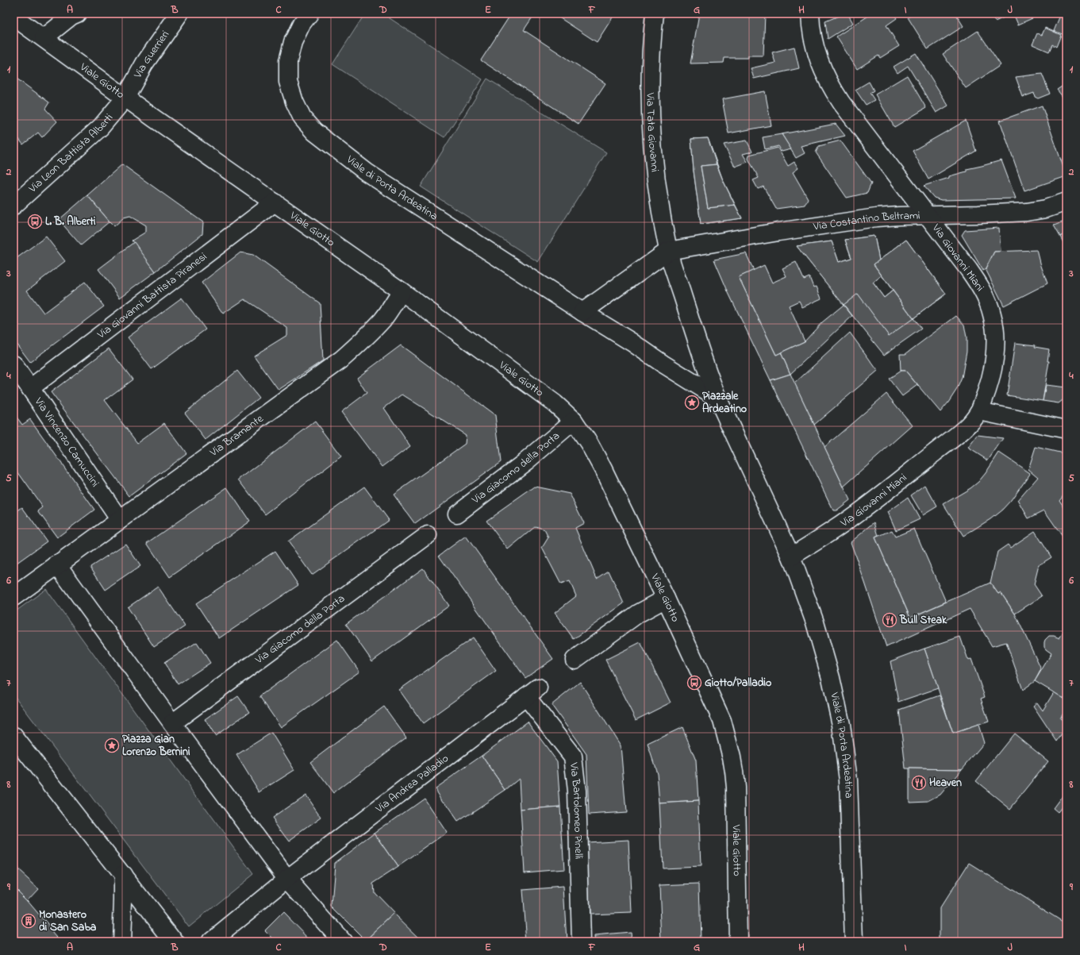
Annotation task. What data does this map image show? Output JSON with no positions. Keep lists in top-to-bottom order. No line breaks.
{"streets":{"street":["Via Guerrieri","Viale Giotto","Via Tata Giovanni","Via Leon Battista Alberti","Viale di Porta Ardeatina","Via Costantino Beltrami","Via Giovanni Miani","Via Giovanni Battista Piranesi","Via Bramante","Via Vincenzo Camuccini","Via Giacomo della Porta","Via Andrea Palladio","Via Bartolomeo Pinelli"]},"crossings":[["Via Guerrieri","Viale Giotto"],["Via Guerrieri","Via Leon Battista Alberti"],["Viale Giotto","Via Leon Battista Alberti"],["Viale Giotto","Via Giovanni Battista Piranesi"],["Viale Giotto","Via Bramante"],["Viale Giotto","Via Giacomo della Porta"],["Via Tata Giovanni","Via Costantino Beltrami"],["Viale di Porta Ardeatina","Via Giovanni Miani"],["Via Costantino Beltrami","Via Giovanni Miani"],["Via Giovanni Battista Piranesi","Via Vincenzo Camuccini"],["Via Bramante","Via Vincenzo Camuccini"],["Via Andrea Palladio","Via Bartolomeo Pinelli"]],"places":{"bus stop":["L. B. Alberti","Giotto/Palladio"],"place":["Piazzale Ardeatino","Piazza Gian Lorenzo Bernini"],"restaurant":["Bull Steak","Heaven"],"building":["Monastero di San Saba"]},"grid":{"columns":["A","B","C","D","E","F","G","H","I","J"],"rows":["1","2","3","4","5","6","7","8","9"]}}
